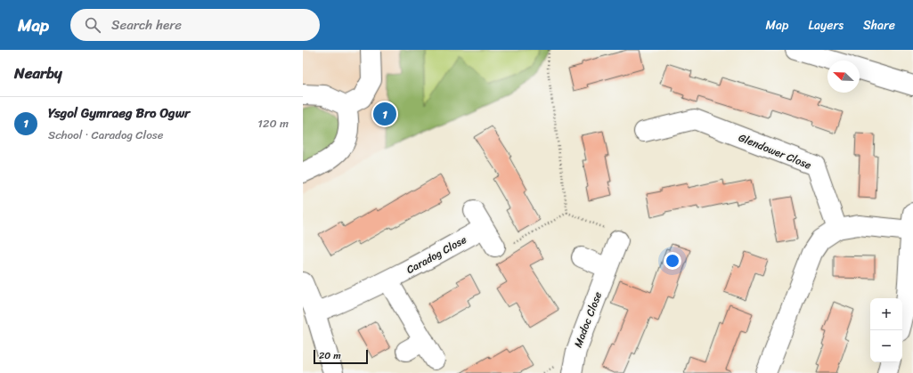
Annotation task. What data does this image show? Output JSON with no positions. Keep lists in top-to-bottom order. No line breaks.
{"streets":{"street":["Glendower Close","Caradog Close","Madoc Close"]},"scale_bar":"20 m","north":"top left","page":{"header":"Map","search":"Search here","nav":["Map","Layers","Share"],"heading":"Nearby","list":[{"mark":"1","name":"Ysgol Gymraeg Bro Ogwr","note":"School · Caradog Close","value":"120 m"}],"pins":"1","map_buttons":["+","−"],"scale":"20 m"}}
